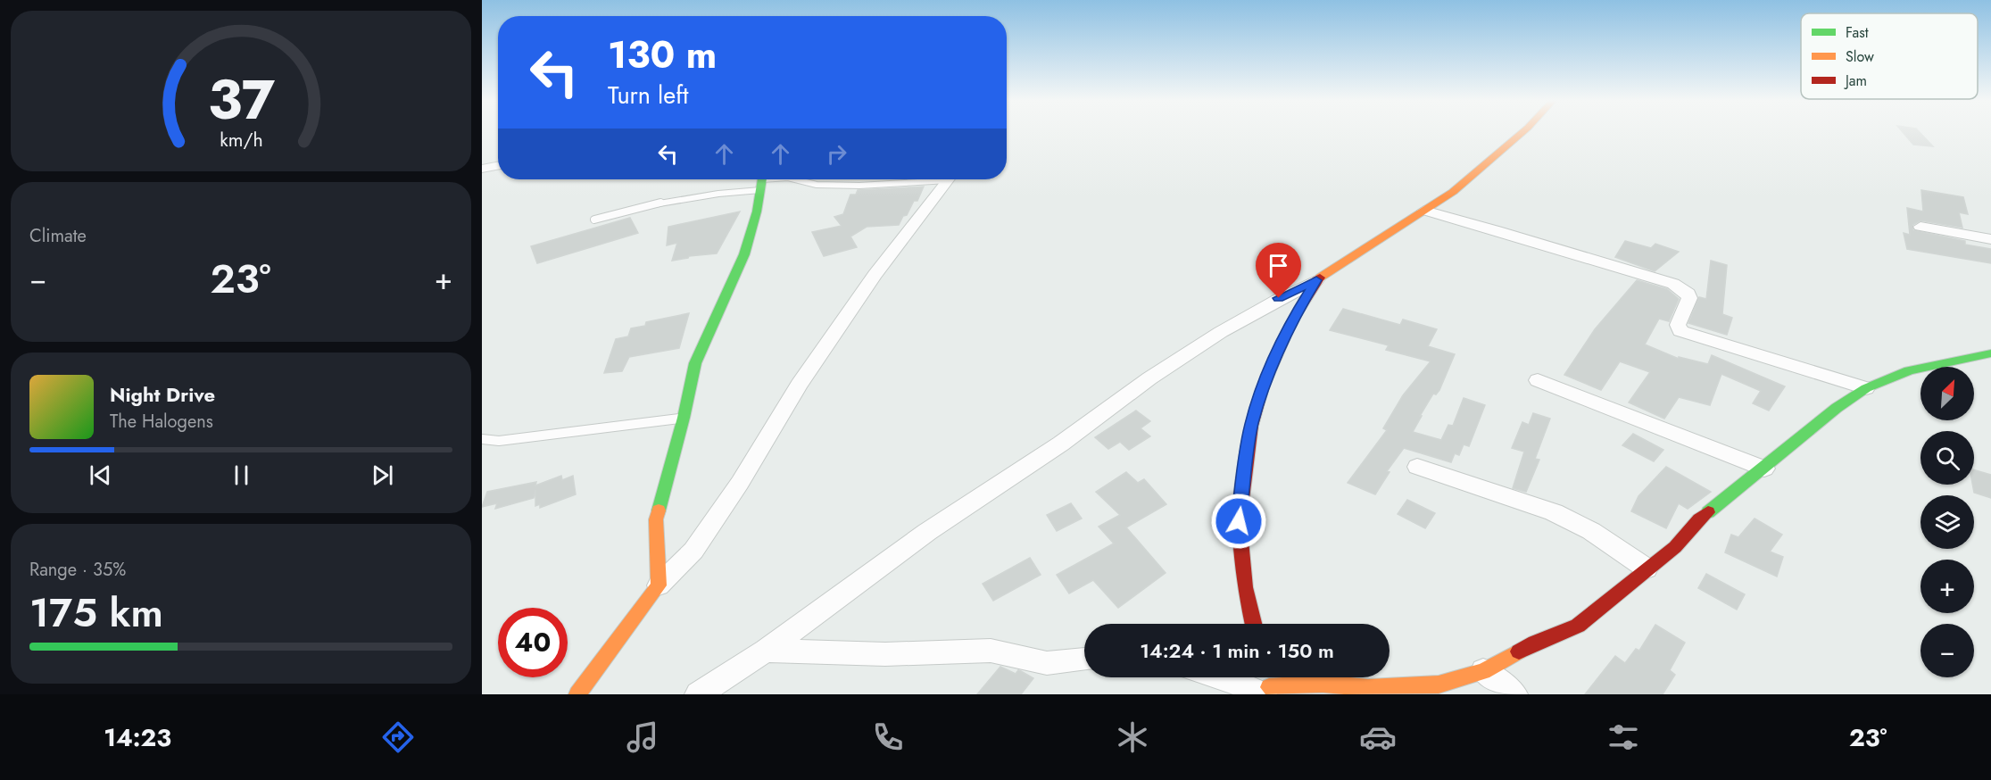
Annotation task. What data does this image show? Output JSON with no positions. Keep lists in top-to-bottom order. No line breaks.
{"legend":["Fast","Slow","Jam"],"north":"top right","page":{"turn":["130 m","Turn left"],"tile":["Climate",["Range · 35%","175 km"]],"heat":["−","23°","+"],"map_buttons":["+","−"],"song":["Night Drive","The Halogens"],"limit":"40","trip":"14:24 · 1 min · 150 m","tabs":["14:23","23°"],"gauge":["37","km/h"]}}
